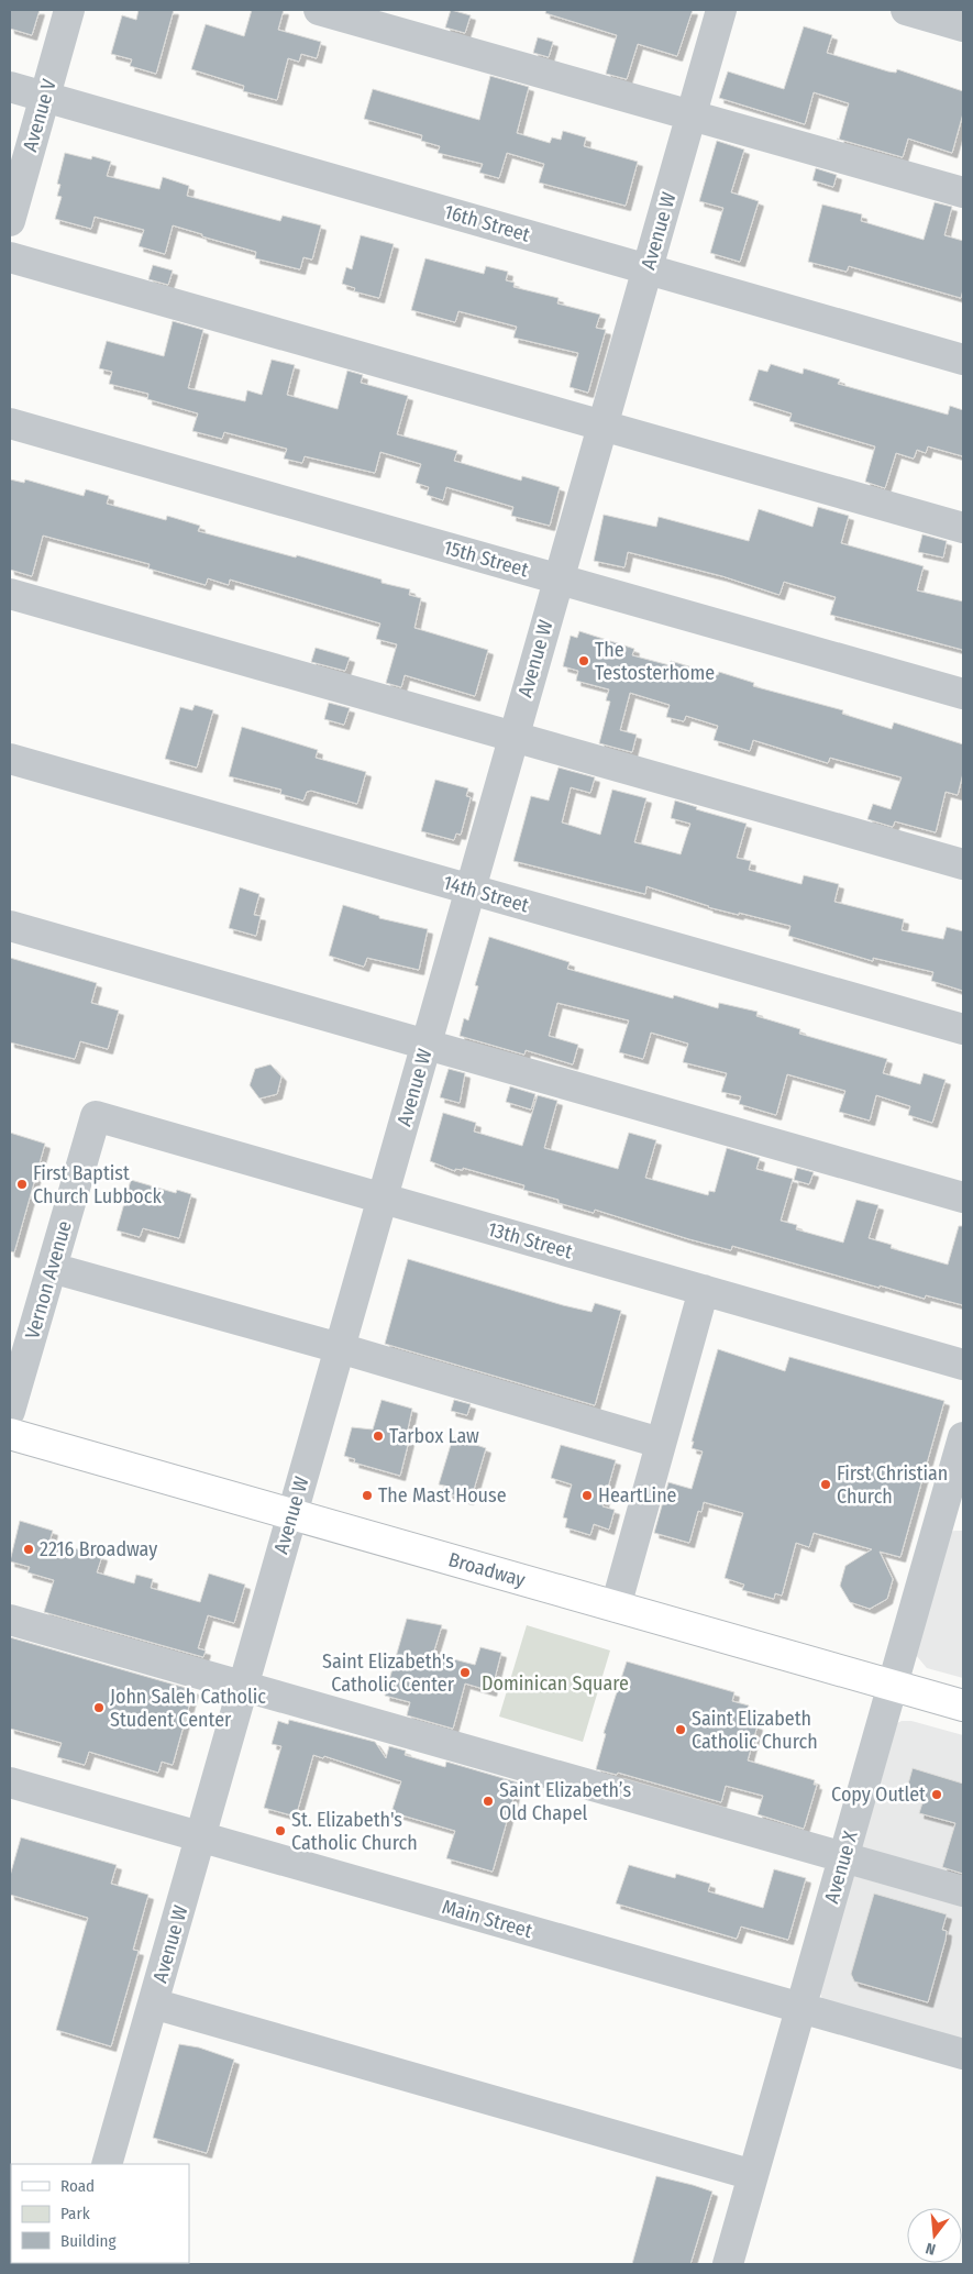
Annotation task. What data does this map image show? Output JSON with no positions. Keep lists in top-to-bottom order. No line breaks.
{"streets":{"main road":["Broadway"],"street":["Avenue V","16th Street","Avenue W","15th Street","14th Street","13th Street","Vernon Avenue","Avenue X","Main Street"]},"crossings":[["Avenue V","16th Street"],["16th Street","Avenue W"],["Avenue W","15th Street"],["Avenue W","14th Street"],["Avenue W","13th Street"],["Avenue W","Broadway"],["Avenue W","Main Street"],["13th Street","Vernon Avenue"],["Broadway","Avenue X"],["Avenue X","Main Street"]],"parks":["Dominican Square"],"places":["The Testosterhome","First Baptist Church Lubbock","Tarbox Law","First Christian Church","The Mast House","HeartLine","2216 Broadway","Saint Elizabeth's Catholic Center","John Saleh Catholic Student Center","Saint Elizabeth Catholic Church","Copy Outlet","Saint Elizabeth’s Old Chapel","St. Elizabeth's Catholic Church"],"legend":["Road","Park","Building"],"north":"bottom"}
